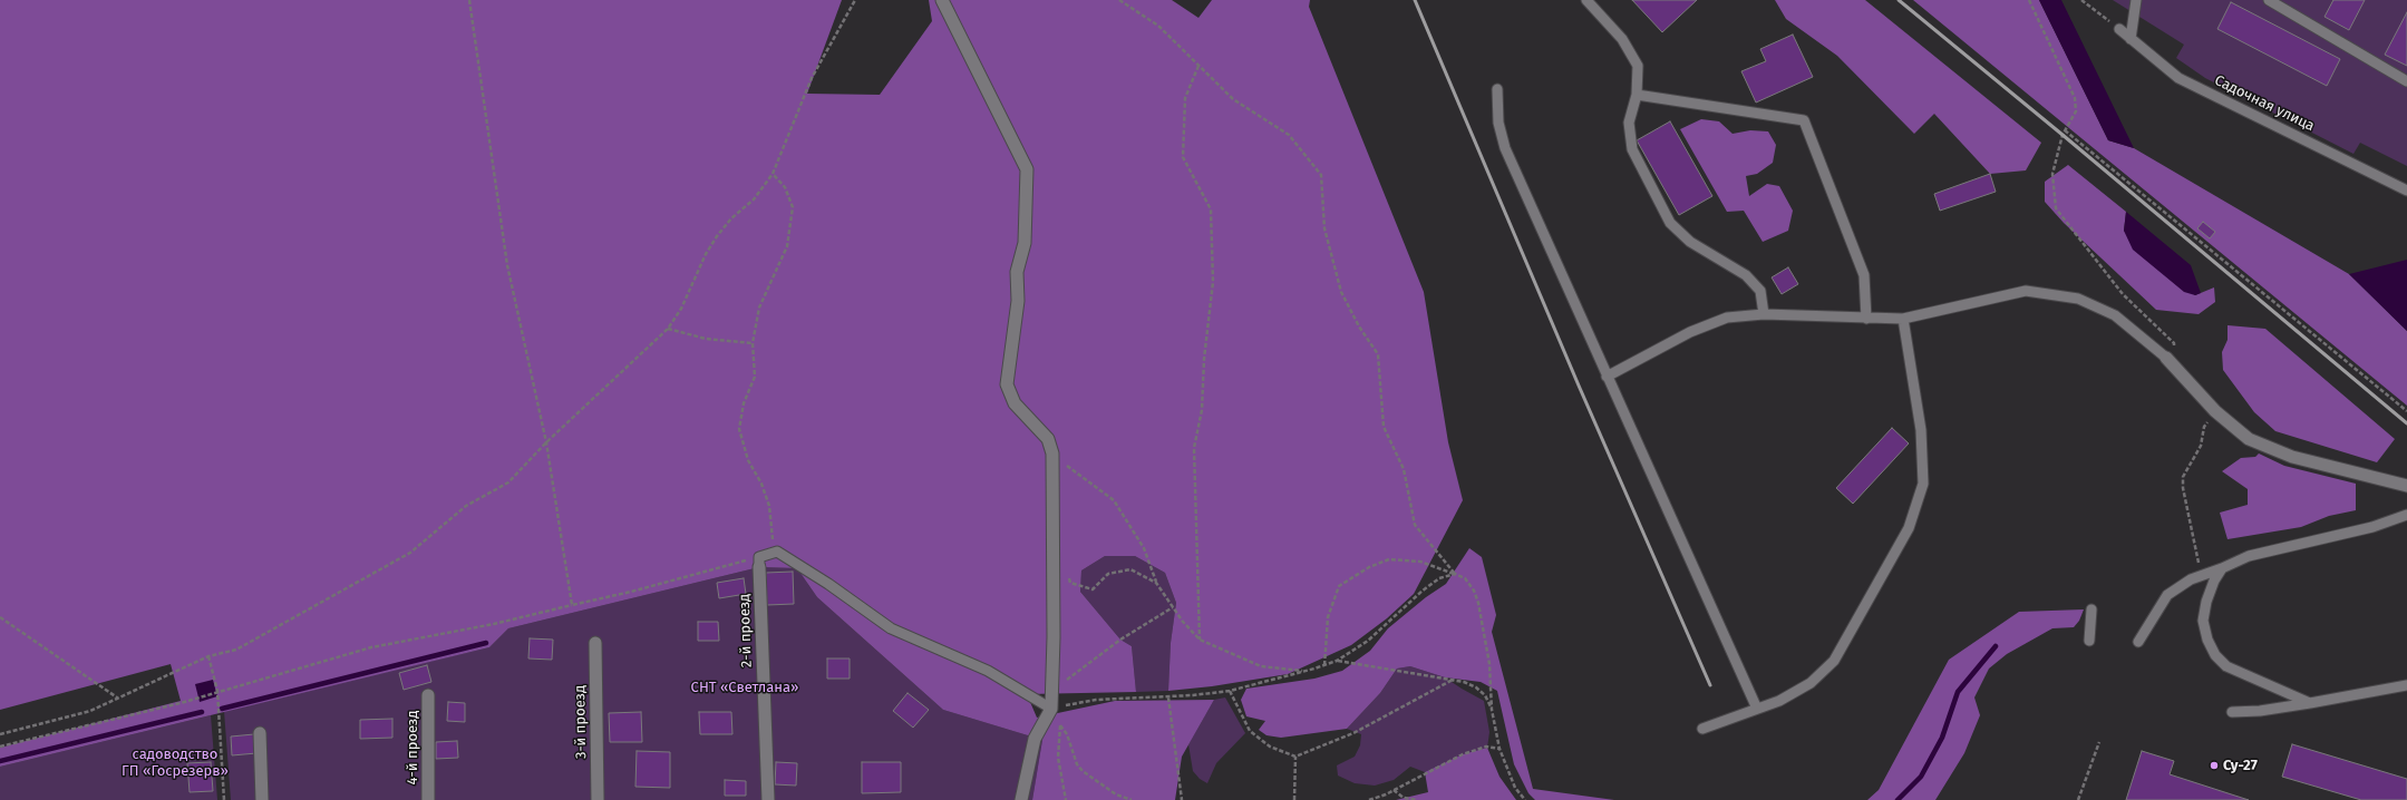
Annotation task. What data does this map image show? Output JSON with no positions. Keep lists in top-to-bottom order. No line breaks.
{"streets":{"street":["2-й проезд","3-й проезд","4-й проезд"],"lane":["Садочная улица"]},"parks":["СНТ «Светлана»","садоводство ГП «Госрезерв»"],"places":["Су-27"]}
